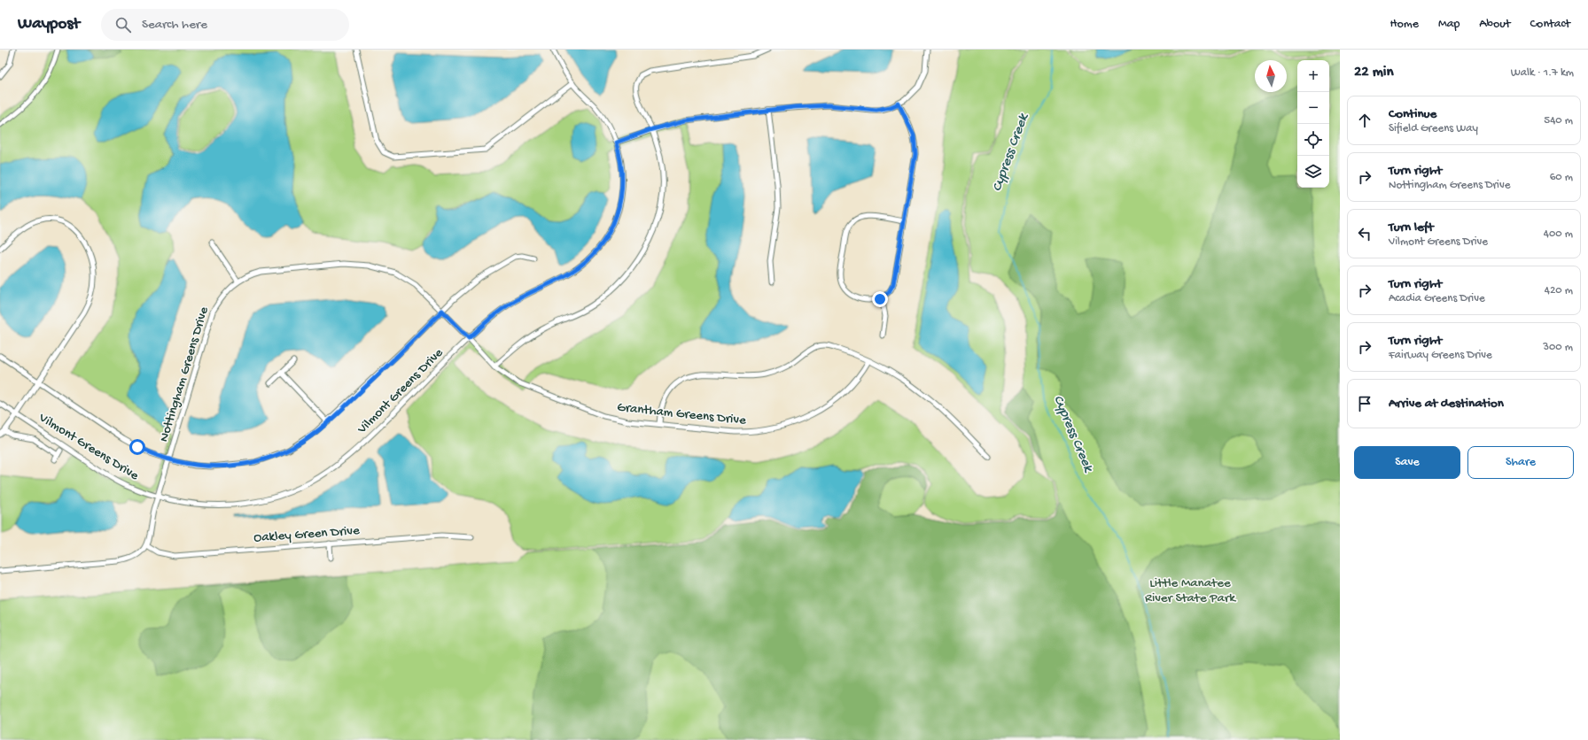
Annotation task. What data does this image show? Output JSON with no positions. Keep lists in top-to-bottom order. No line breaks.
{"streets":{"street":["Nottingham Greens Drive","Vilmont Greens Drive","Grantham Greens Drive","Oakley Green Drive"]},"crossings":[["Nottingham Greens Drive","Vilmont Greens Drive"],["Nottingham Greens Drive","Grantham Greens Drive"],["Nottingham Greens Drive","Oakley Green Drive"],["Vilmont Greens Drive","Grantham Greens Drive"]],"water":["Cypress Creek"],"parks":["Little Manatee River State Park"],"north":"top","page":{"header":"Waypost","search":"Search here","nav":["Home","Map","About","Contact"],"heading":["22 min","Walk · 1.7 km"],"map_buttons":["+","−"],"list":[["Continue","Sifield Greens Way","540 m"],["Turn right","Nottingham Greens Drive","60 m"],["Turn left","Vilmont Greens Drive","400 m"],["Turn right","Acadia Greens Drive","420 m"],["Turn right","Fairway Greens Drive","300 m"],"Arrive at destination"],"buttons":["Save","Share"]}}
